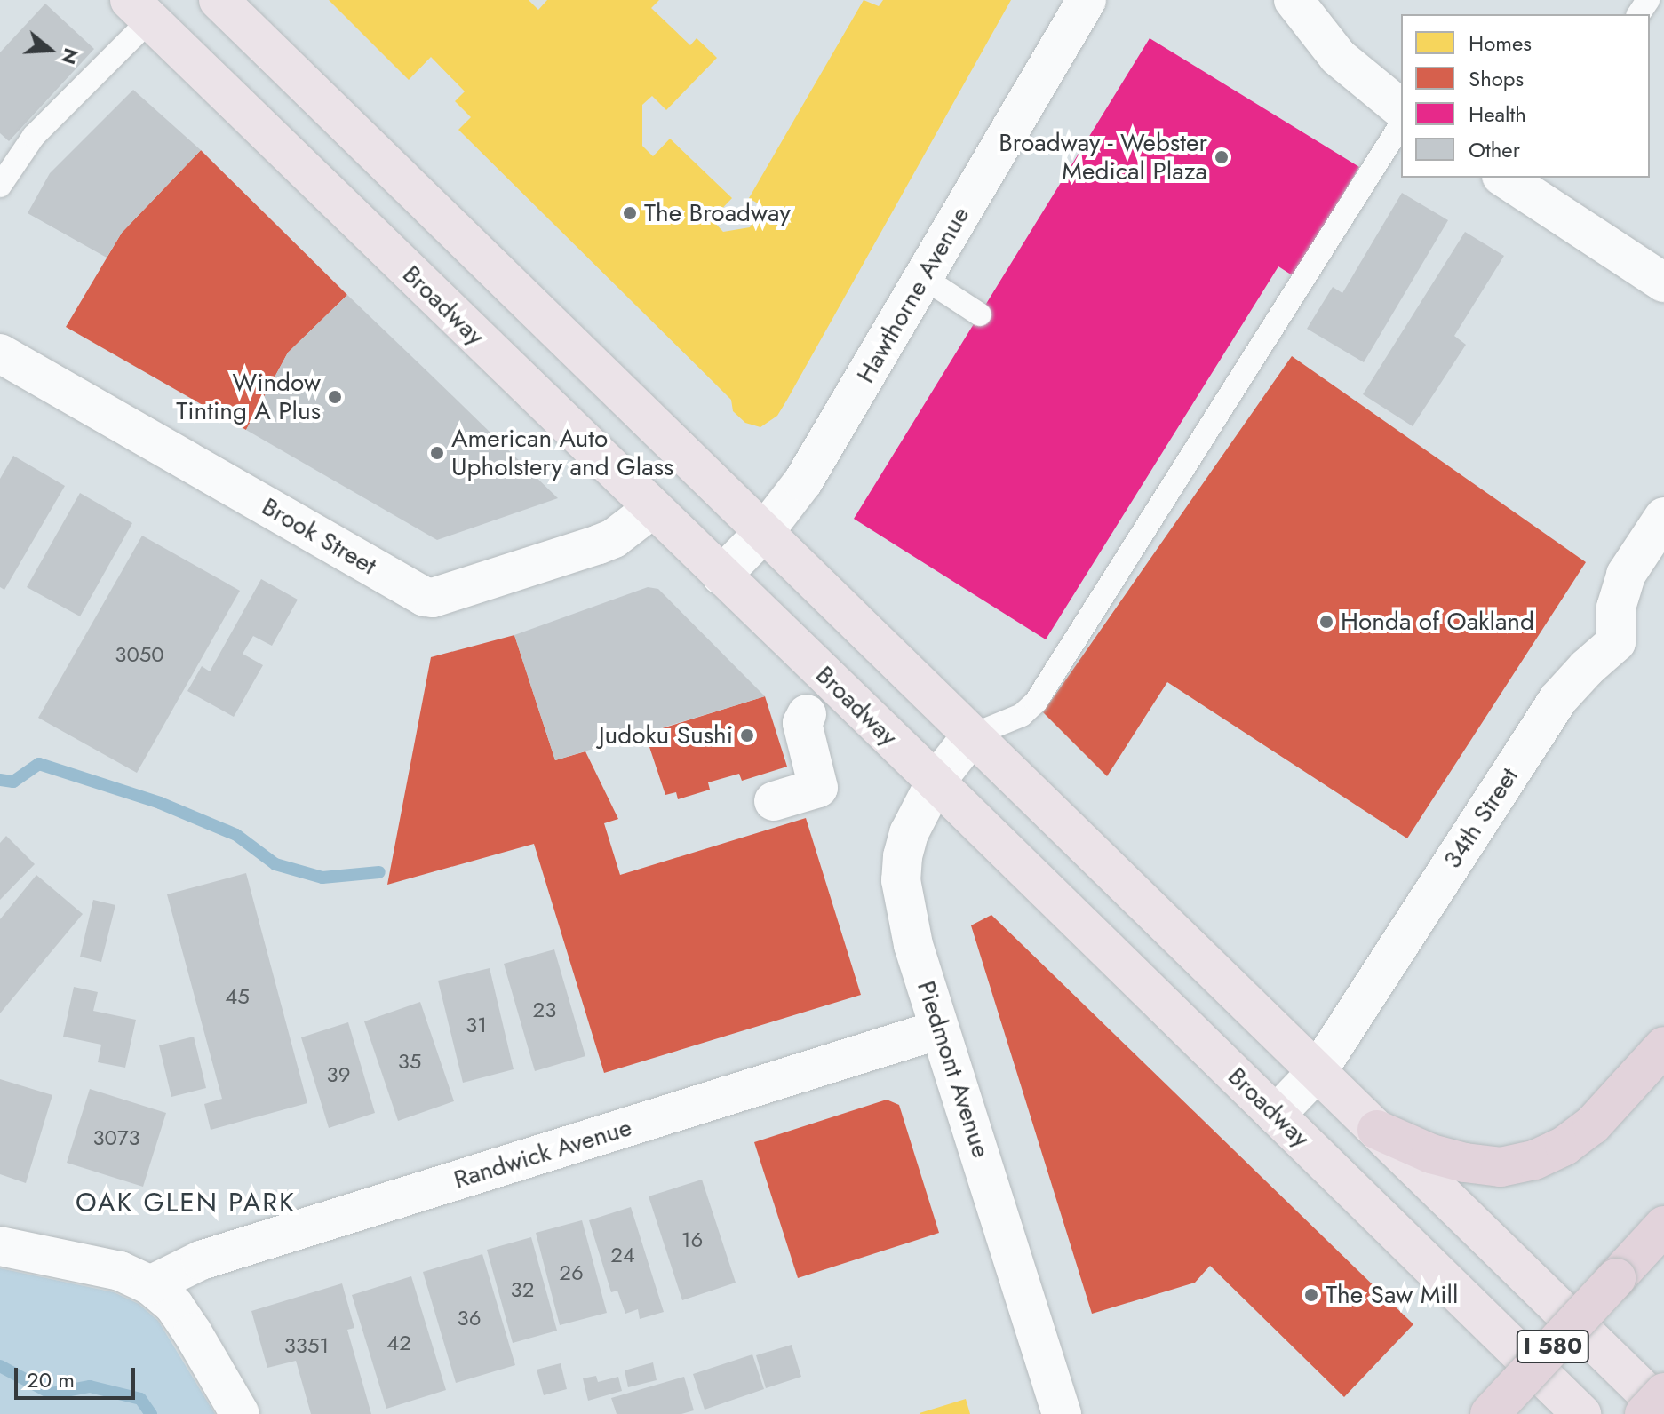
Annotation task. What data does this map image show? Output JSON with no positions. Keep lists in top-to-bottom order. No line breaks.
{"streets":{"highway":["I 580"],"main road":["Broadway"],"street":["Hawthorne Avenue","Brook Street","34th Street","Piedmont Avenue","Randwick Avenue"]},"crossings":[["Hawthorne Avenue","Broadway"],["Broadway","Brook Street"],["Broadway","34th Street"],["Broadway","Piedmont Avenue"],["Piedmont Avenue","Randwick Avenue"]],"districts":["OAK GLEN PARK"],"places":["Broadway - Webster Medical Plaza","The Broadway","Window Tinting A Plus","American Auto Upholstery and Glass","Honda of Oakland","Judoku Sushi","The Saw Mill"],"house_numbers":["3050","45","23","31","35","39","3073","16","24","26","32","36","42","3351"],"legend":["Homes","Shops","Health","Other"],"scale_bar":"20 m","north":"right"}
